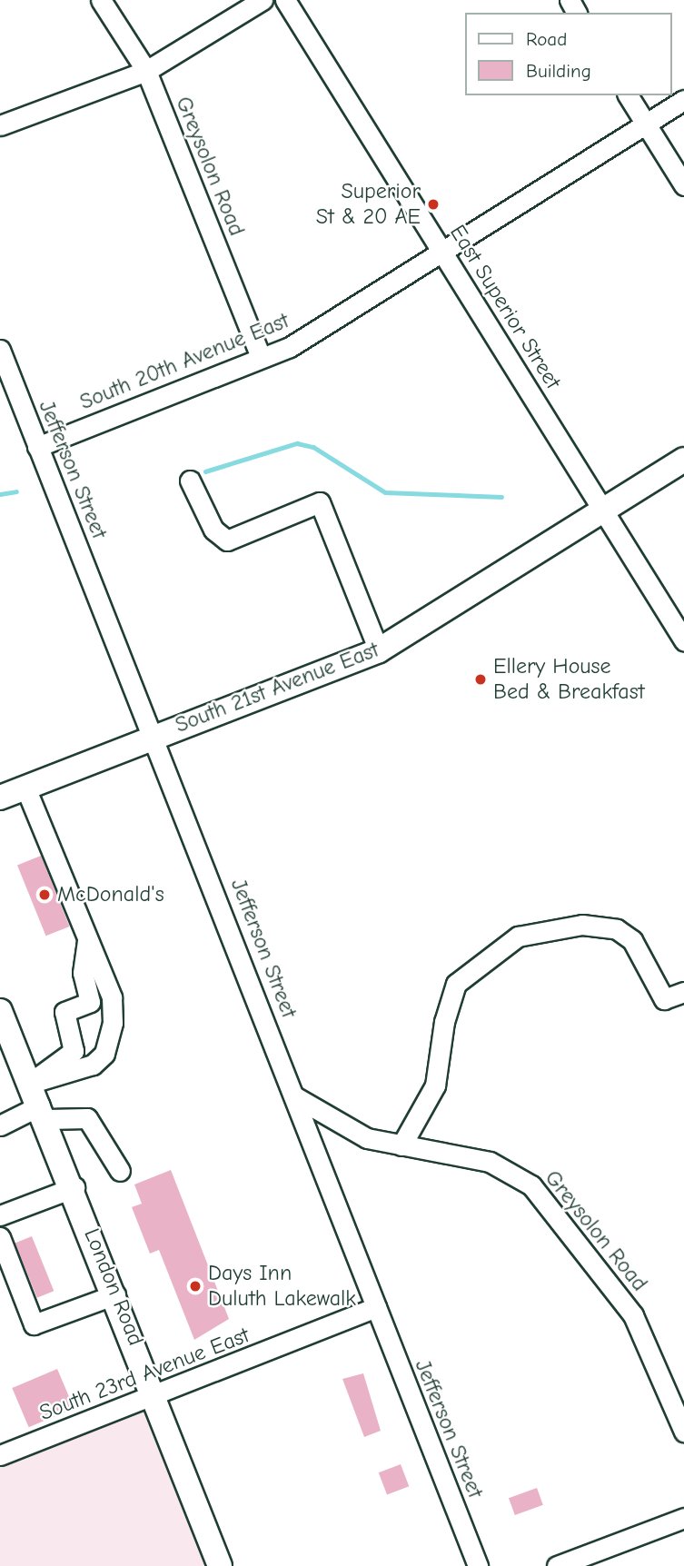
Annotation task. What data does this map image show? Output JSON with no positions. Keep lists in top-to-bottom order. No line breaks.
{"streets":{"main road":["South 21st Avenue East","London Road"],"street":["Greysolon Road","East Superior Street","South 20th Avenue East","Jefferson Street","South 23rd Avenue East"]},"crossings":[["Greysolon Road","South 20th Avenue East"],["Greysolon Road","Jefferson Street"],["East Superior Street","South 20th Avenue East"],["East Superior Street","South 21st Avenue East"],["South 20th Avenue East","Jefferson Street"],["Jefferson Street","South 21st Avenue East"],["Jefferson Street","South 23rd Avenue East"],["London Road","South 23rd Avenue East"]],"places":["Superior St & 20 AE","Ellery House Bed & Breakfast","McDonald's","Days Inn Duluth Lakewalk"],"legend":["Road","Building"]}
